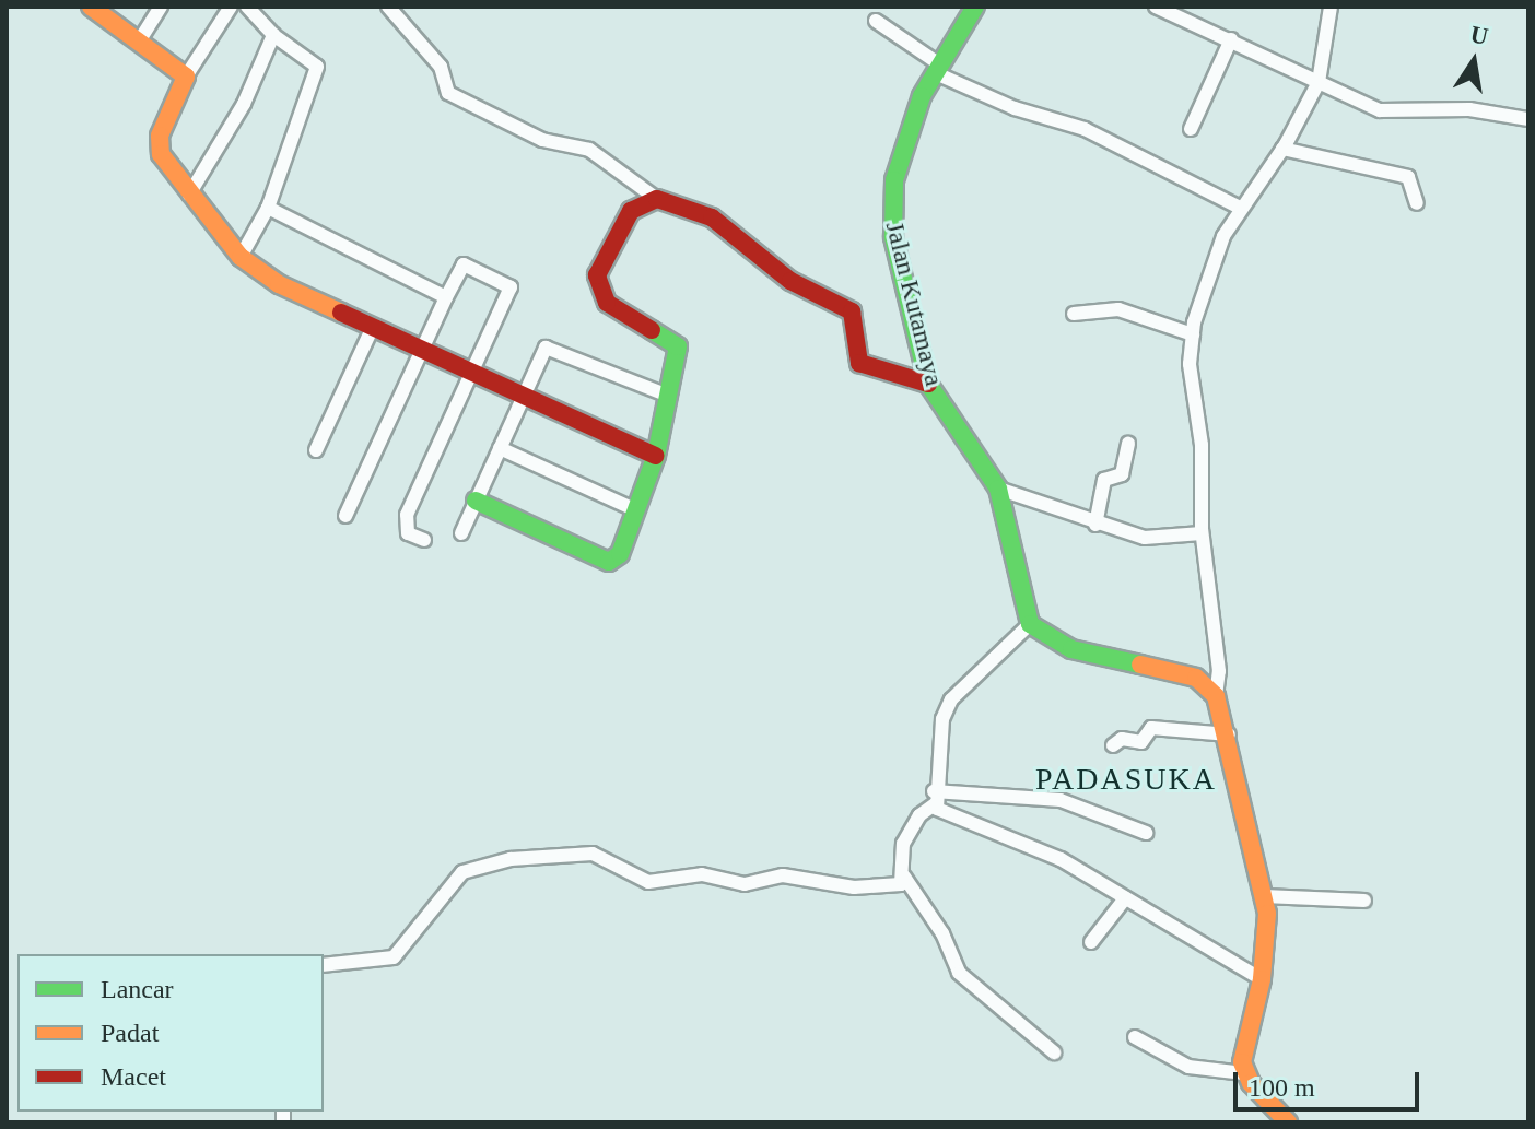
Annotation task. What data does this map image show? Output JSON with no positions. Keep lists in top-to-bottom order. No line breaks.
{"streets":{"street":["Jalan Kutamaya"]},"districts":["PADASUKA"],"legend":["Lancar","Padat","Macet"],"scale_bar":"100 m","north":"top"}
